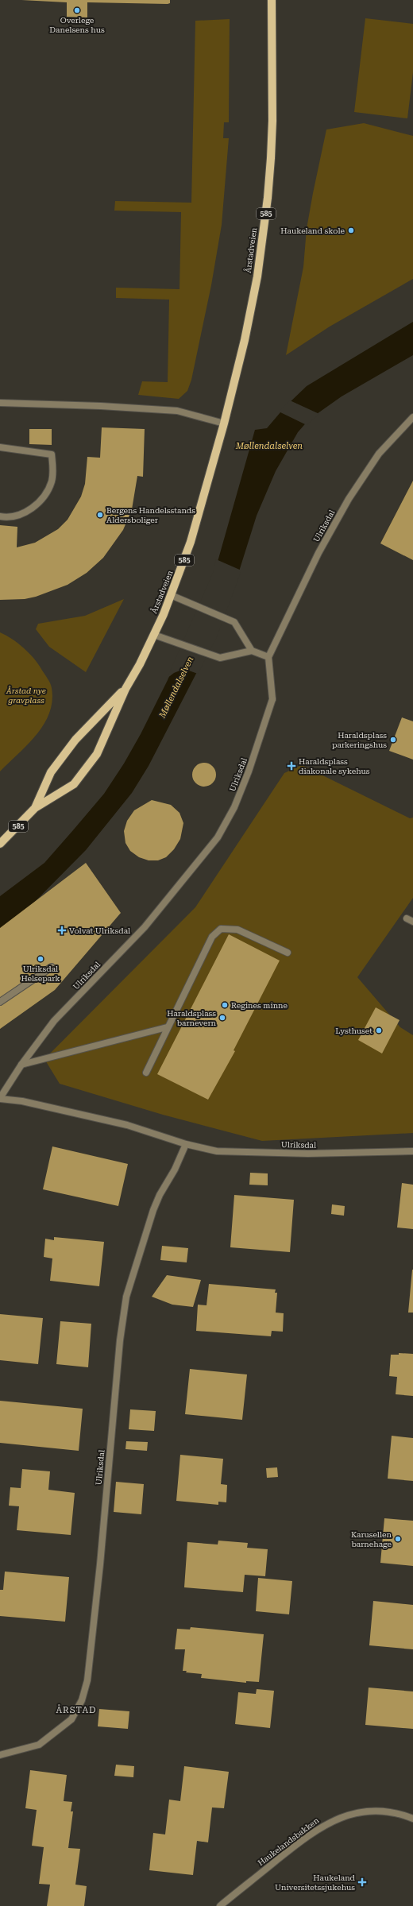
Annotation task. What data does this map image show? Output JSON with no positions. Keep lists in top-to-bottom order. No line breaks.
{"streets":{"main road":["585","Årstadveien"],"street":["Ulriksdal","Haukelandsbakken"]},"districts":["ÅRSTAD"],"water":["Møllendalselven"],"parks":["Årstad nye gravplass"],"places":{"other":["Overlege Danelsens hus","Haukeland skole","Bergens Handelsstands Aldersboliger","Haraldsplass parkeringshus","Ulriksdal Helsepark","Regines minne","Haraldsplass barnevern","Lysthuset","Karusellen barnehage"],"health":["Haraldsplass diakonale sykehus","Volvat Ulriksdal","Haukeland Universitetssjukehus"]}}
